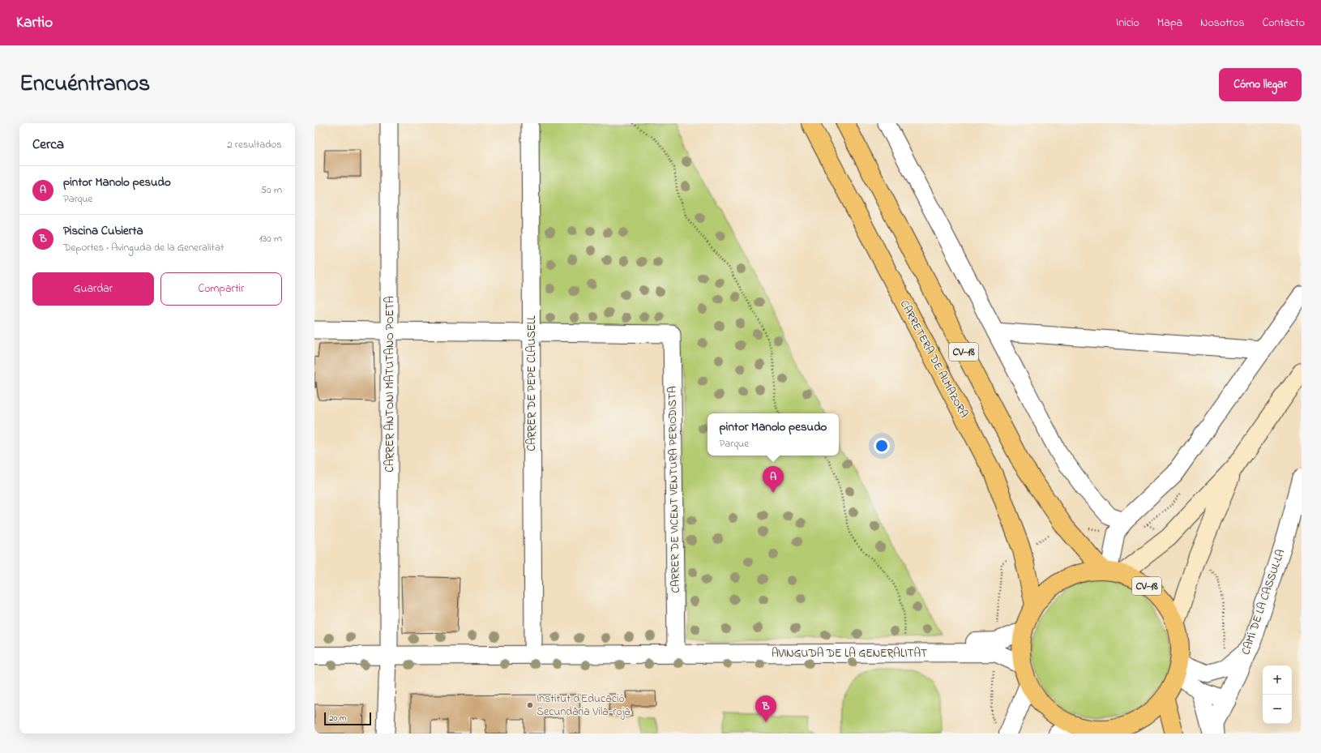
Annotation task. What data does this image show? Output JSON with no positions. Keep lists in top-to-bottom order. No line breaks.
{"streets":{"main road":["CV-18","CARRETERA DE ALMAZORA"],"street":["CARRER DE PEPE CLAUSELL","CARRER ANTONI MATUTANO POETA","CARRER DE VICENT VENTURA PERIODISTA","CAMÍ DE LA CASSUL·LA","AVINGUDA DE LA GENERALITAT"]},"crossings":[["CARRER DE PEPE CLAUSELL","CARRER DE VICENT VENTURA PERIODISTA"],["CARRER DE PEPE CLAUSELL","AVINGUDA DE LA GENERALITAT"],["CARRER ANTONI MATUTANO POETA","AVINGUDA DE LA GENERALITAT"],["CARRER DE VICENT VENTURA PERIODISTA","AVINGUDA DE LA GENERALITAT"]],"places":["Institut d'Educació Secundària Vila-roja"],"scale_bar":"20 m","page":{"header":"Kartio","nav":["Inicio","Mapa","Nosotros","Contacto"],"title":"Encuéntranos","buttons":["Cómo llegar",["Guardar","Compartir"]],"heading":["Cerca","2 resultados"],"list":[{"mark":"A","name":"pintor Manolo pesudo","note":"Parque","value":"50 m"},{"mark":"B","name":"Piscina Cubierta","note":"Deportes · Avinguda de la Generalitat","value":"130 m"}],"popup":["pintor Manolo pesudo","Parque"],"pins":["A","B"],"map_buttons":["+","−"],"scale":"20 m"}}
